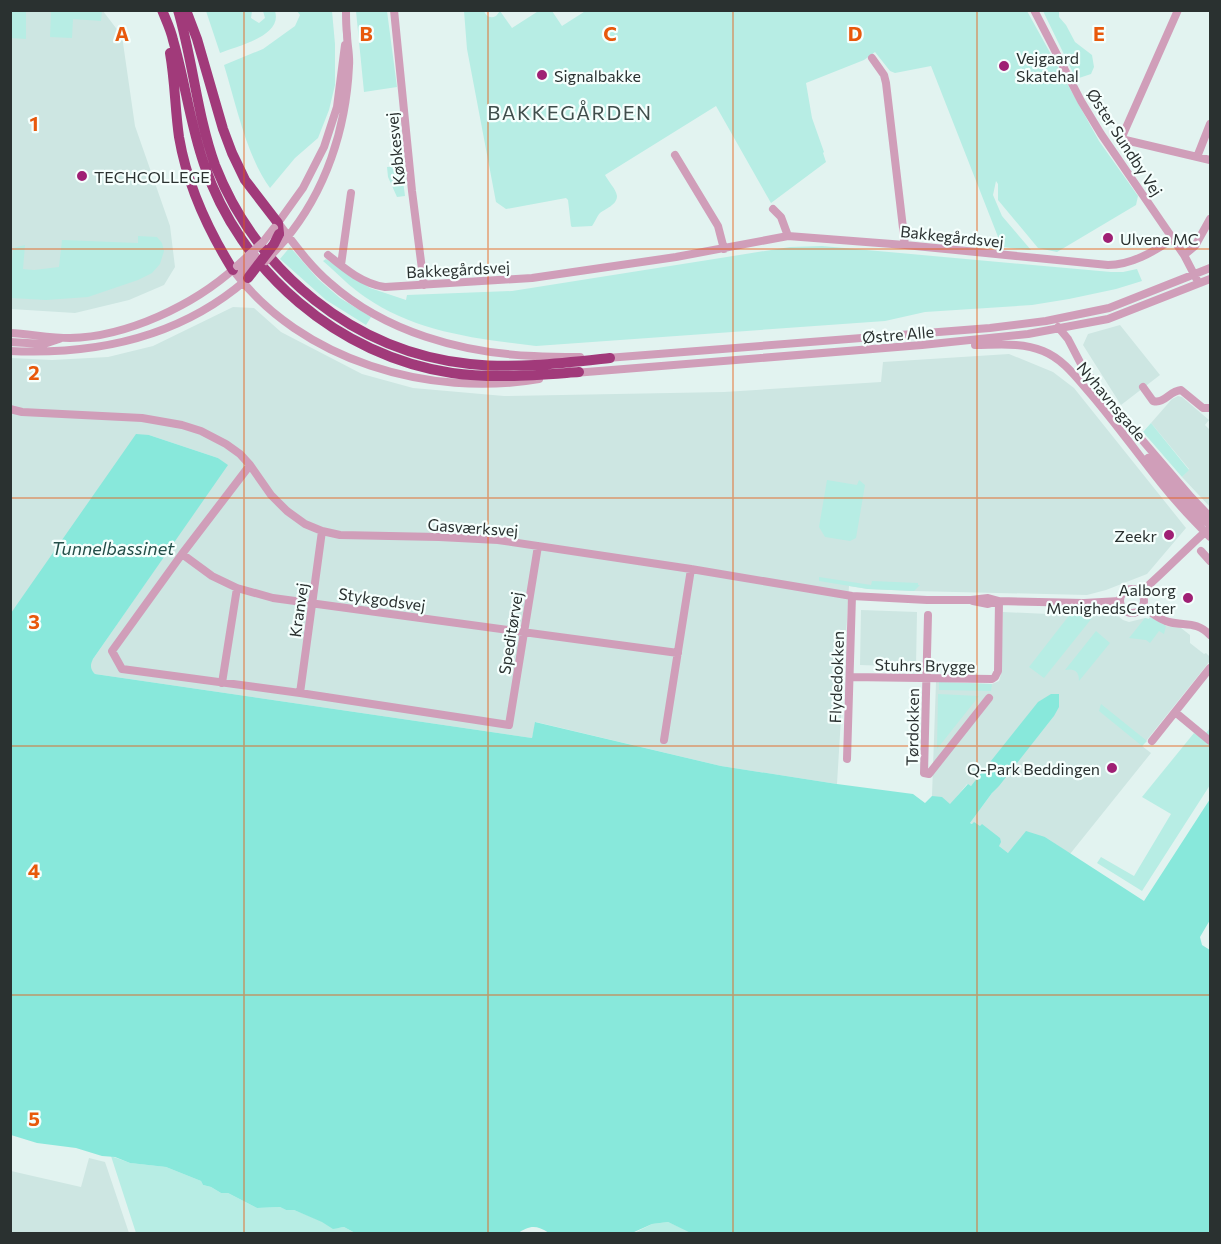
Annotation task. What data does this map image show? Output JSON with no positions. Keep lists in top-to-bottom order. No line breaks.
{"streets":{"street":["Øster Sundby Vej","Købkesvej","Bakkegårdsvej","Østre Alle","Nyhavnsgade","Gasværksvej","Stykgodsvej","Kranvej","Speditørvej","Stuhrs Brygge","Flydedokken","Tørdokken"]},"crossings":[["Øster Sundby Vej","Bakkegårdsvej"],["Øster Sundby Vej","Østre Alle"],["Købkesvej","Bakkegårdsvej"],["Østre Alle","Nyhavnsgade"],["Gasværksvej","Kranvej"],["Gasværksvej","Speditørvej"],["Gasværksvej","Stuhrs Brygge"],["Gasværksvej","Flydedokken"],["Stykgodsvej","Kranvej"],["Stykgodsvej","Speditørvej"],["Kranvej","Speditørvej"],["Stuhrs Brygge","Flydedokken"],["Stuhrs Brygge","Tørdokken"]],"districts":["BAKKEGÅRDEN"],"water":["Tunnelbassinet"],"places":["Vejgaard Skatehal","Signalbakke","TECHCOLLEGE","Ulvene MC","Zeekr","Aalborg MenighedsCenter","Q-Park Beddingen"],"grid":{"columns":["A","B","C","D","E"],"rows":["1","2","3","4","5"]}}
